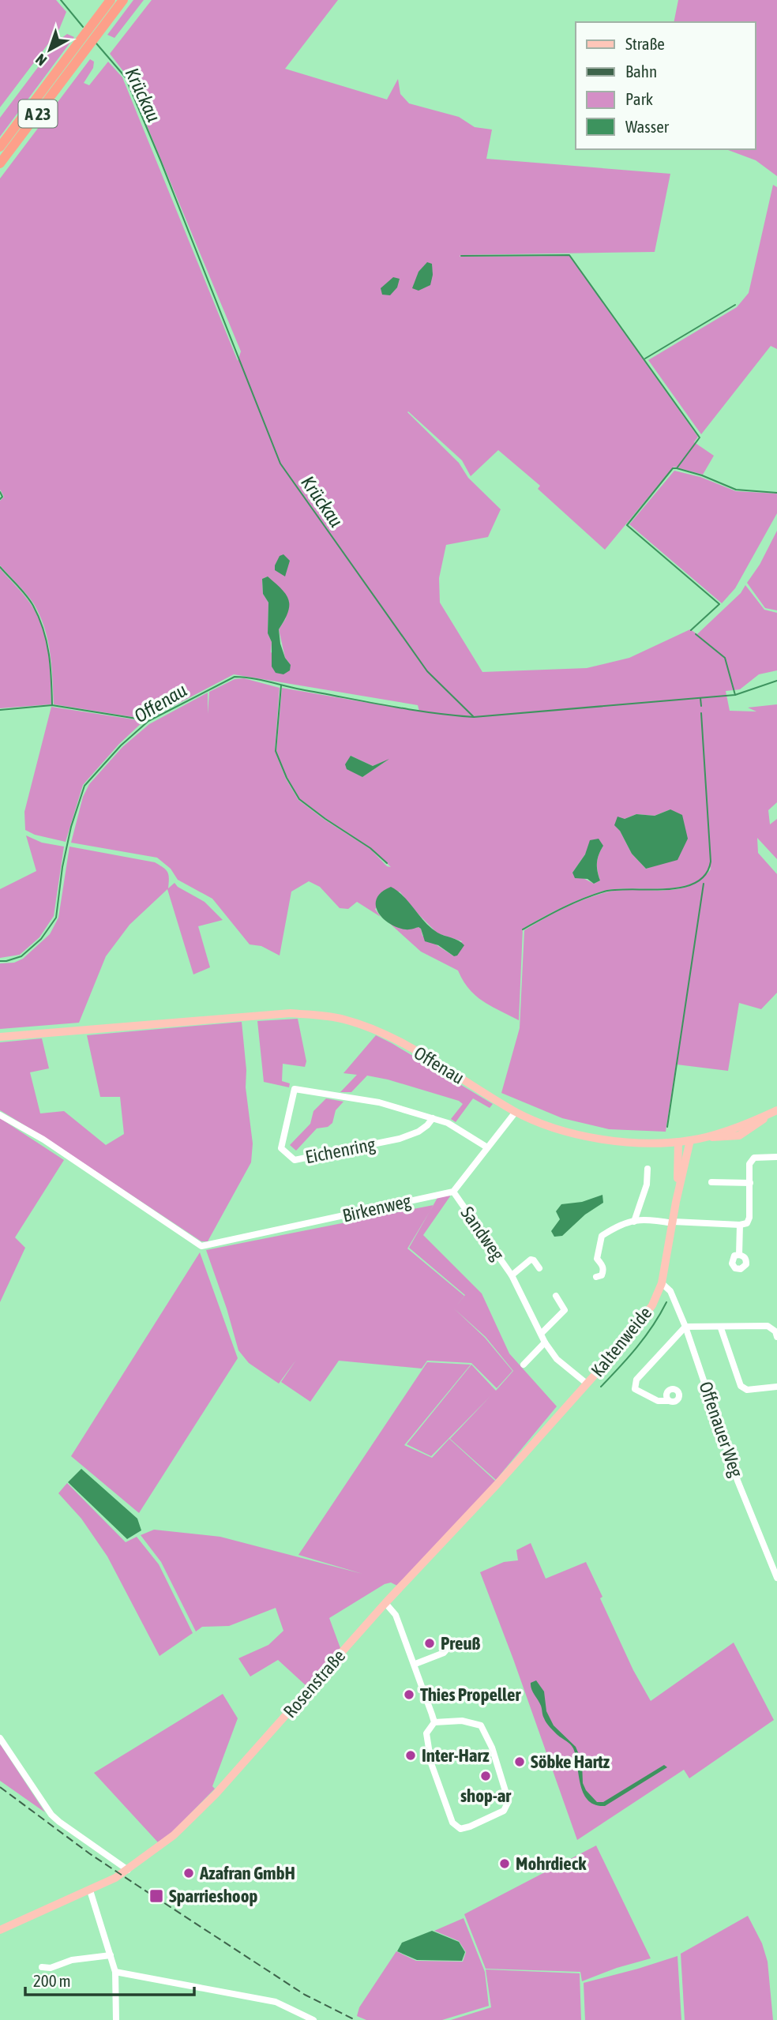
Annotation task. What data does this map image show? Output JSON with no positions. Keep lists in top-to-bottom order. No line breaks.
{"streets":{"highway":["A 23"],"main road":["Offenau","Kaltenweide","Rosenstraße"],"street":["Eichenring","Birkenweg","Sandweg","Offenauer Weg"]},"crossings":[["Offenau","Kaltenweide"],["Birkenweg","Sandweg"],["Sandweg","Kaltenweide"],["Sandweg","Rosenstraße"],["Kaltenweide","Offenauer Weg"],["Kaltenweide","Rosenstraße"]],"water":["Krückau","Offenau"],"places":{"other":["Preuß","Thies Propeller","Inter-Harz","Söbke Hartz","shop-ar","Mohrdieck","Azafran GmbH"],"transit":["Sparrieshoop"]},"legend":["Straße","Bahn","Park","Wasser"],"scale_bar":"200 m","north":"bottom left"}
